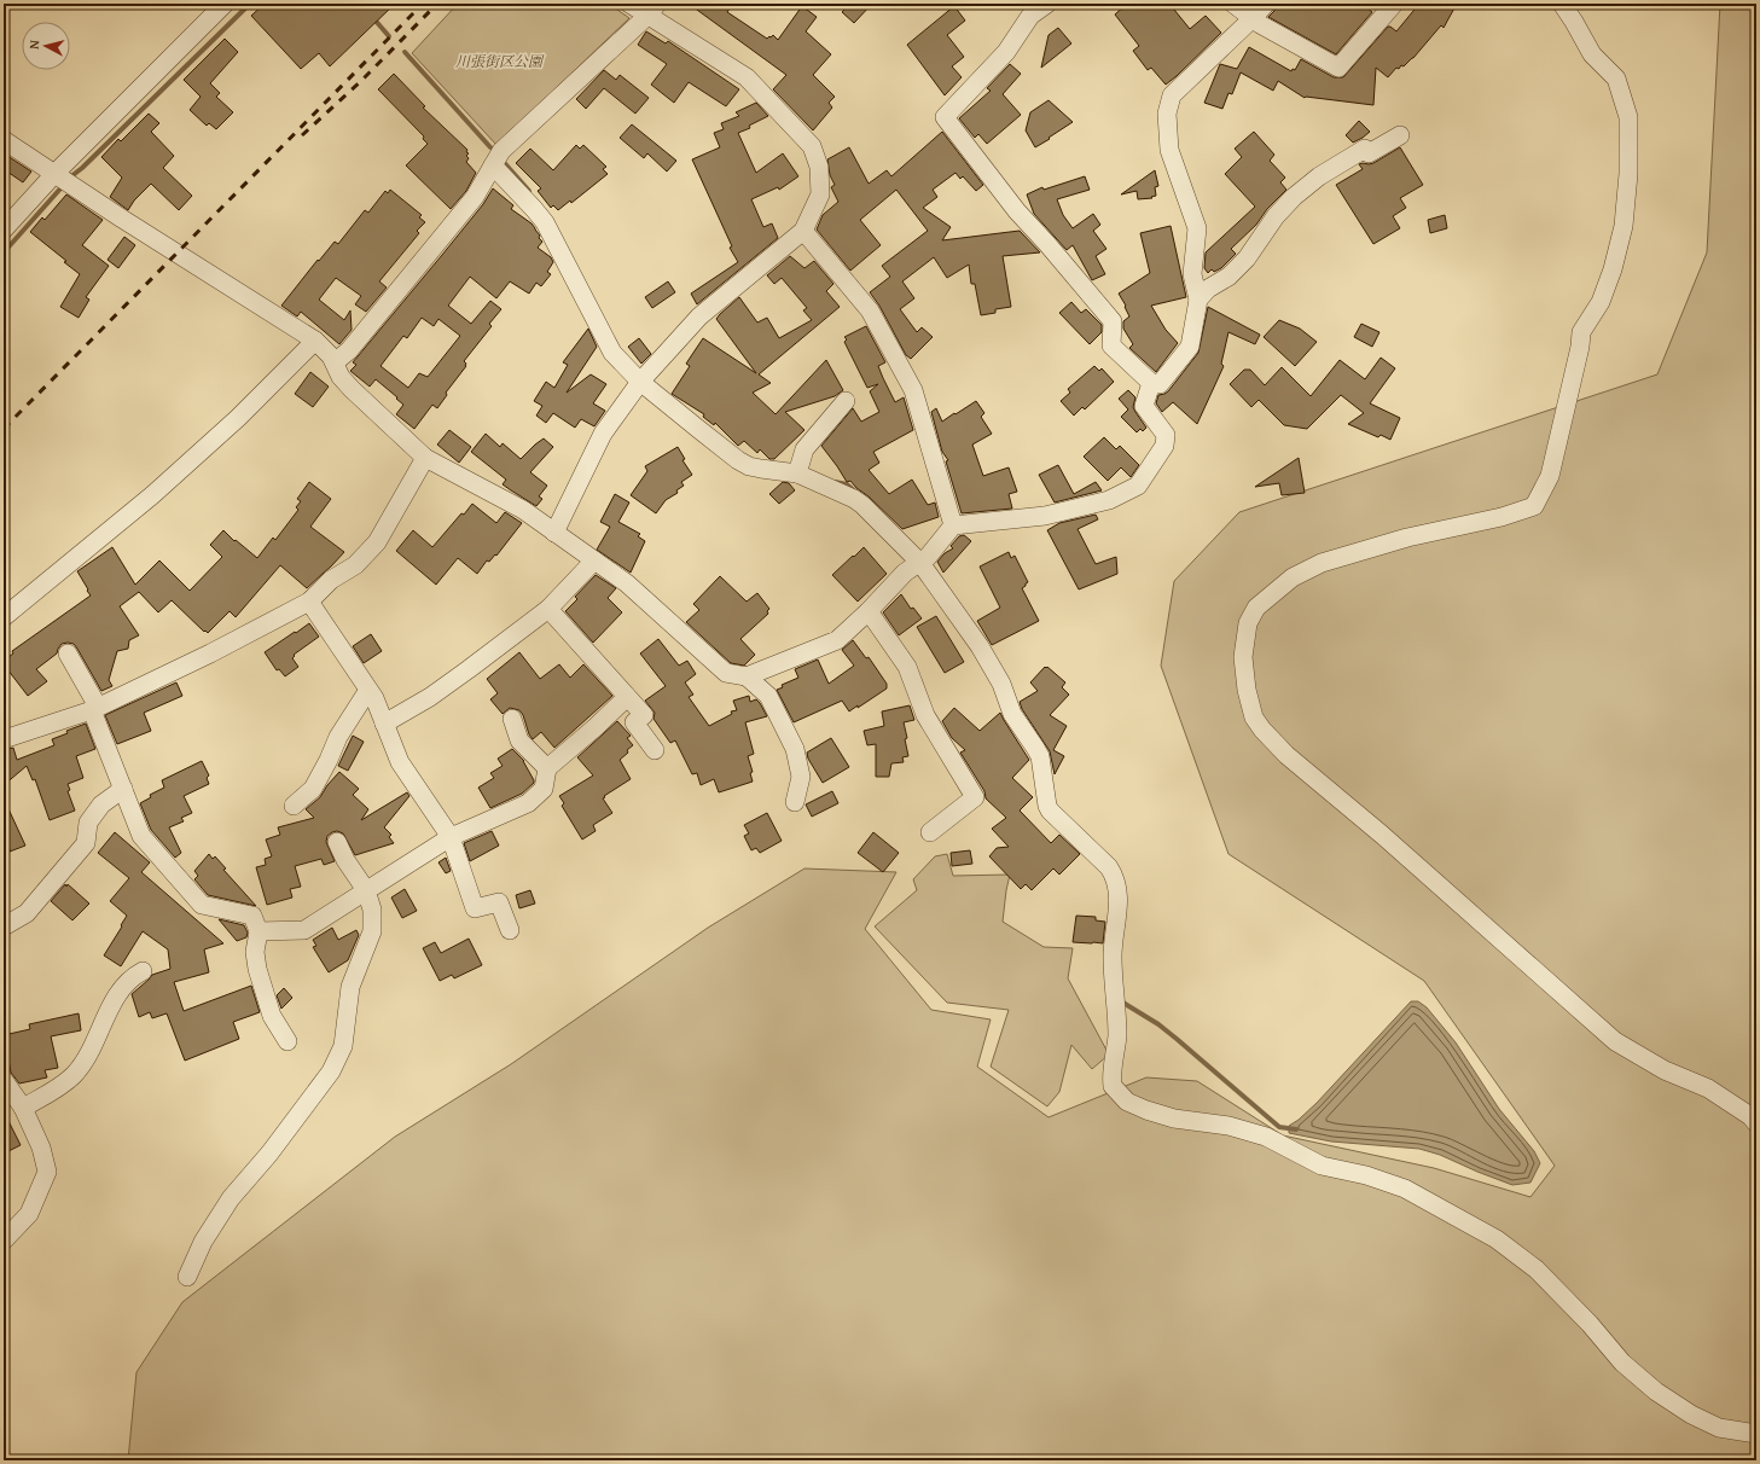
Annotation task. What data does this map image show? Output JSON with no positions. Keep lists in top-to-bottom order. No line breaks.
{"parks":["川張街区公園"],"north":"left"}
